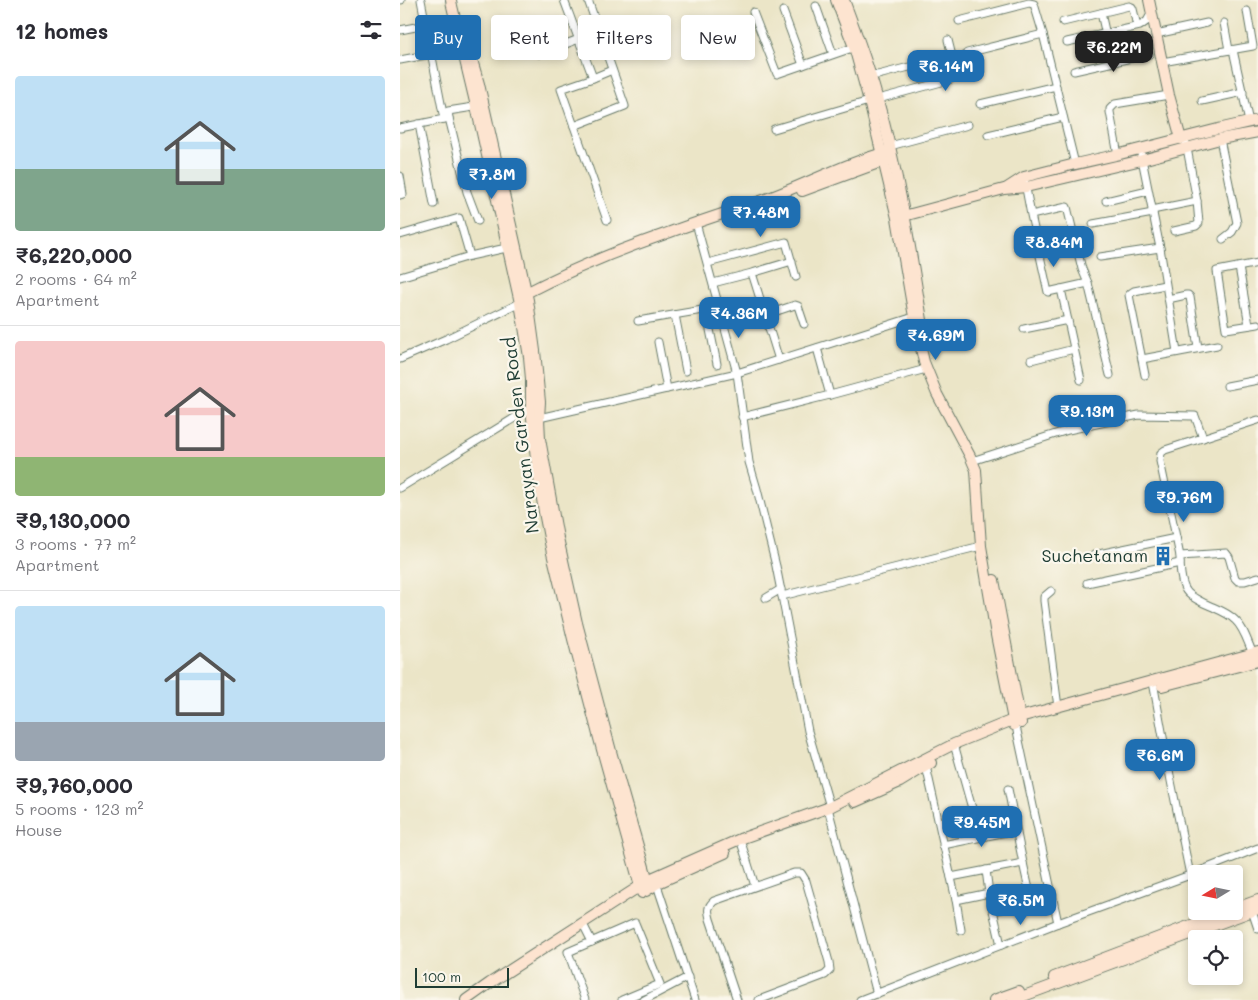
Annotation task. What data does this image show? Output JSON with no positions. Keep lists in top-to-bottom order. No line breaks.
{"streets":{"street":["Narayan Garden Road"]},"places":{"building":["Suchetanam"]},"scale_bar":"100 m","north":"left","page":{"heading":"12 homes","chip":["Buy","Rent","Filters","New"],"price":["₹6.22M","₹6.14M","₹7.8M","₹7.48M","₹8.84M","₹4.36M","₹4.69M","₹9.13M","₹9.76M","₹6.6M","₹9.45M","₹6.5M"],"list":[{"name":"₹6,220,000","note":"2 rooms · 64 m² · Apartment"},{"name":"₹9,130,000","note":"3 rooms · 77 m² · Apartment"},{"name":"₹9,760,000","note":"5 rooms · 123 m² · House"}],"scale":"100 m"}}
